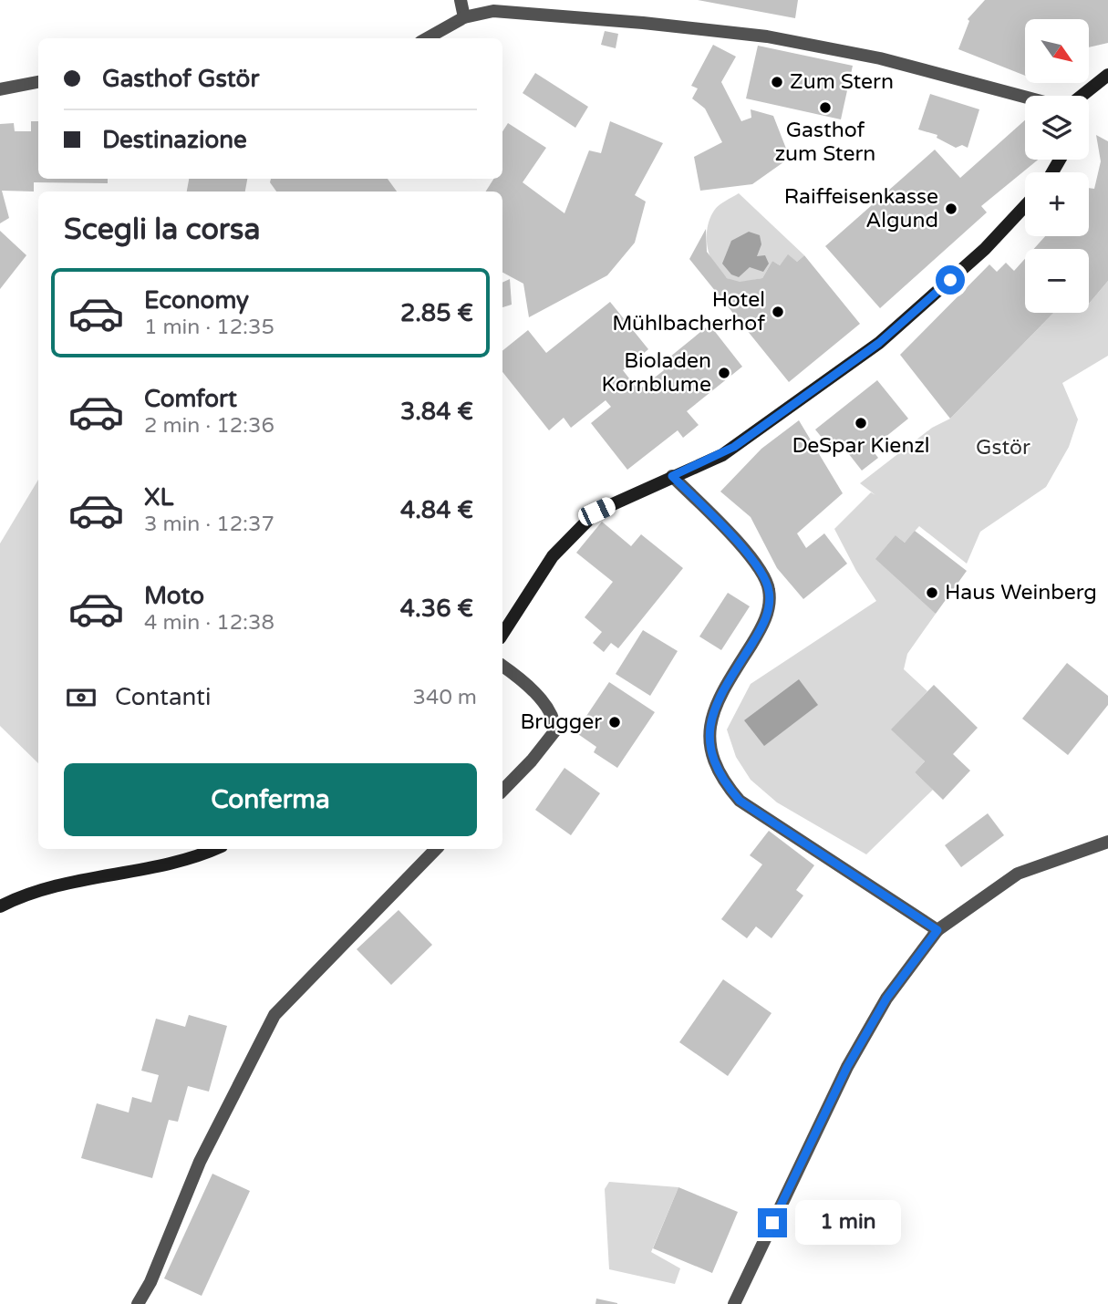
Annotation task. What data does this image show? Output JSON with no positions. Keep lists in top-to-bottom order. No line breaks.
{"parks":["Gstör"],"places":["Zum Stern","Gasthof zum Stern","Raiffeisenkasse Algund","Hotel Mühlbacherhof","Bioladen Kornblume","DeSpar Kienzl","Haus Weinberg","Brugger"],"north":"bottom right","page":{"map_buttons":["+","−"],"banner":["Gasthof Gstör","Destinazione"],"heading":"Scegli la corsa","list":[{"name":"Economy","note":"1 min · 12:35","value":"2.85 €"},{"name":"Comfort","note":"2 min · 12:36","value":"3.84 €"},{"name":"XL","note":"3 min · 12:37","value":"4.84 €"},{"name":"Moto","note":"4 min · 12:38","value":"4.36 €"}],"pay":["Contanti","340 m"],"buttons":"Conferma","bubble":"1 min"}}
